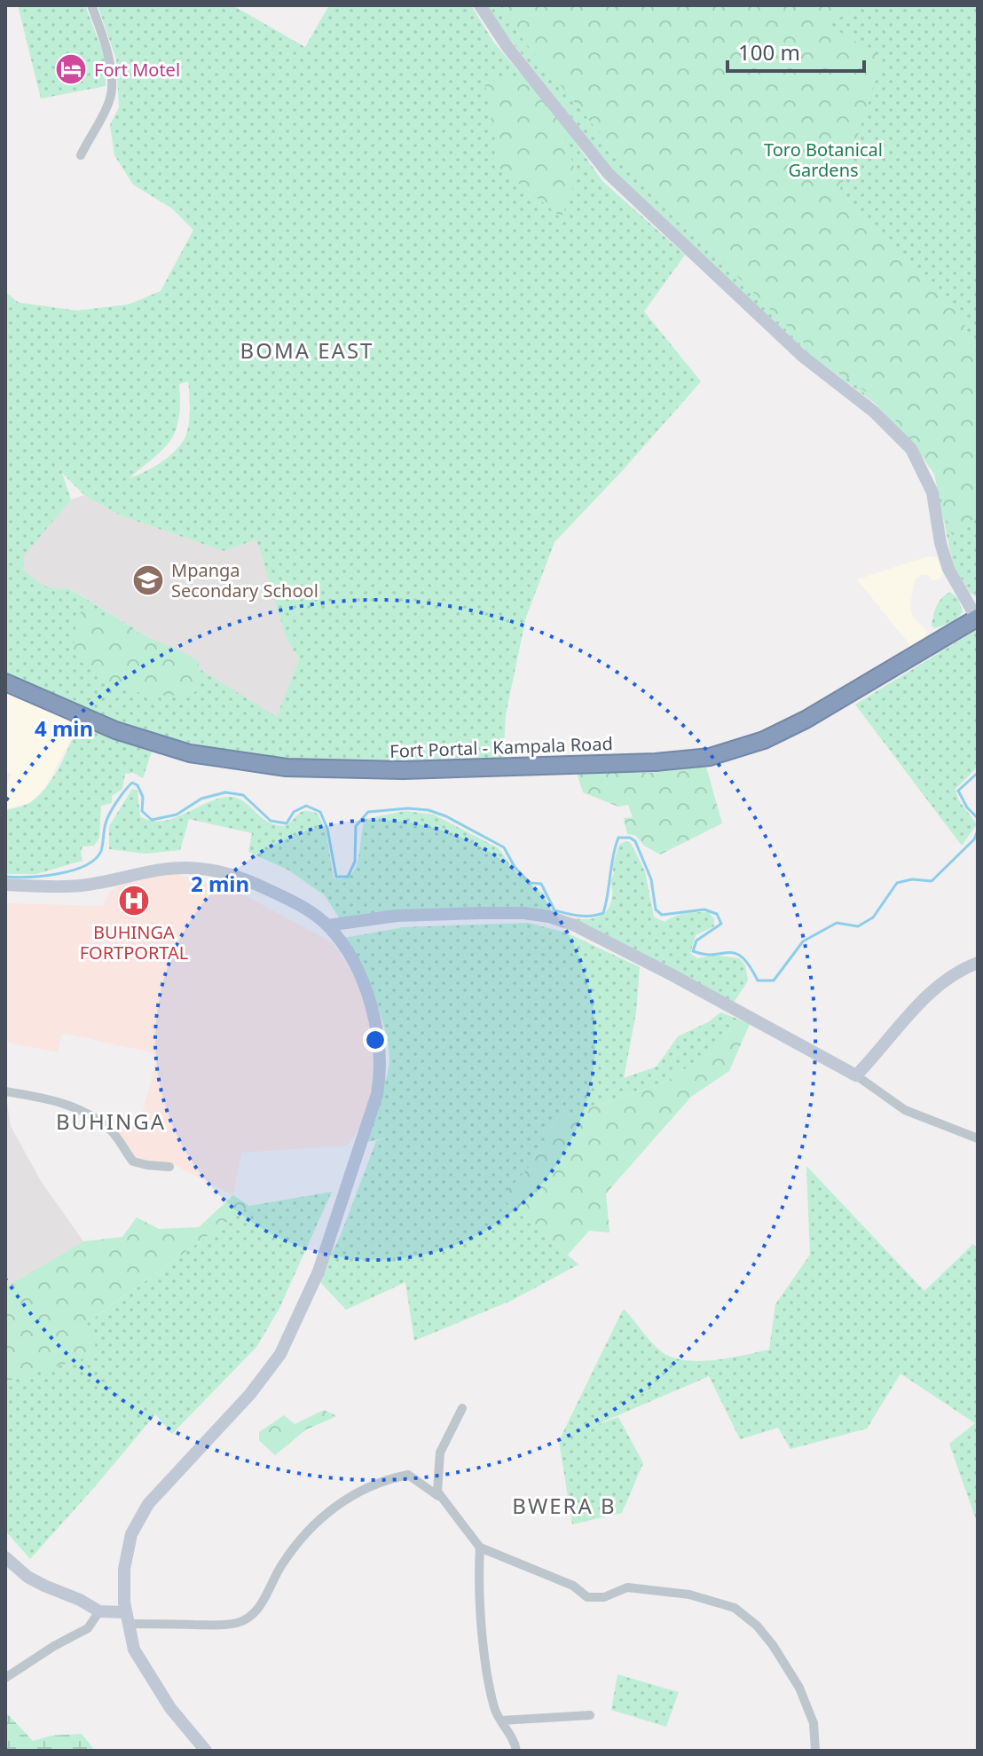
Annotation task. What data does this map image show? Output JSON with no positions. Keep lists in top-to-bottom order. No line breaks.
{"streets":{"highway":["Fort Portal - Kampala Road"]},"districts":["BOMA EAST","BUHINGA","BWERA B"],"parks":["Toro Botanical Gardens"],"places":{"hotel":["Fort Motel"],"school or university":["Mpanga Secondary School"],"hospital":["BUHINGA FORTPORTAL"]},"scale_bar":"100 m","rings":["4 min","2 min"]}
